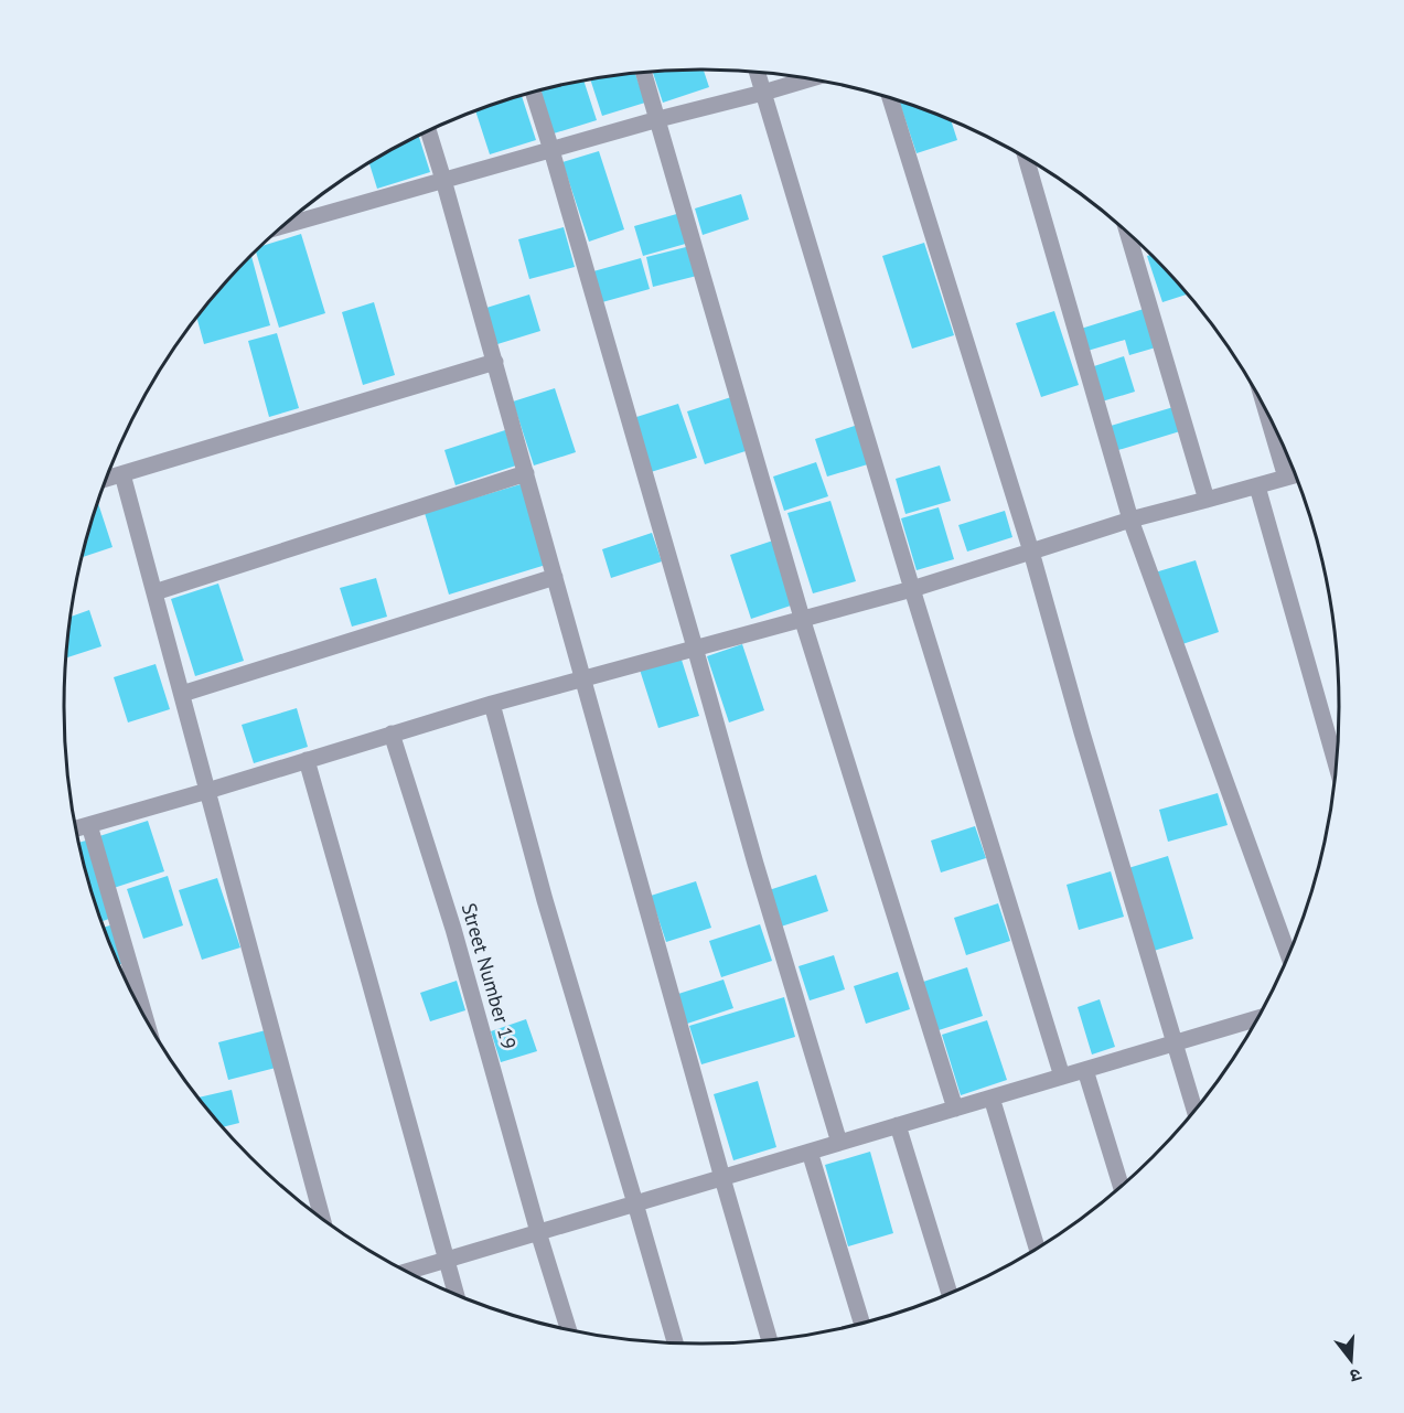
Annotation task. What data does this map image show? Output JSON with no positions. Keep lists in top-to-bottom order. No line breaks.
{"streets":{"street":["Street Number 19"]},"north":"bottom"}
